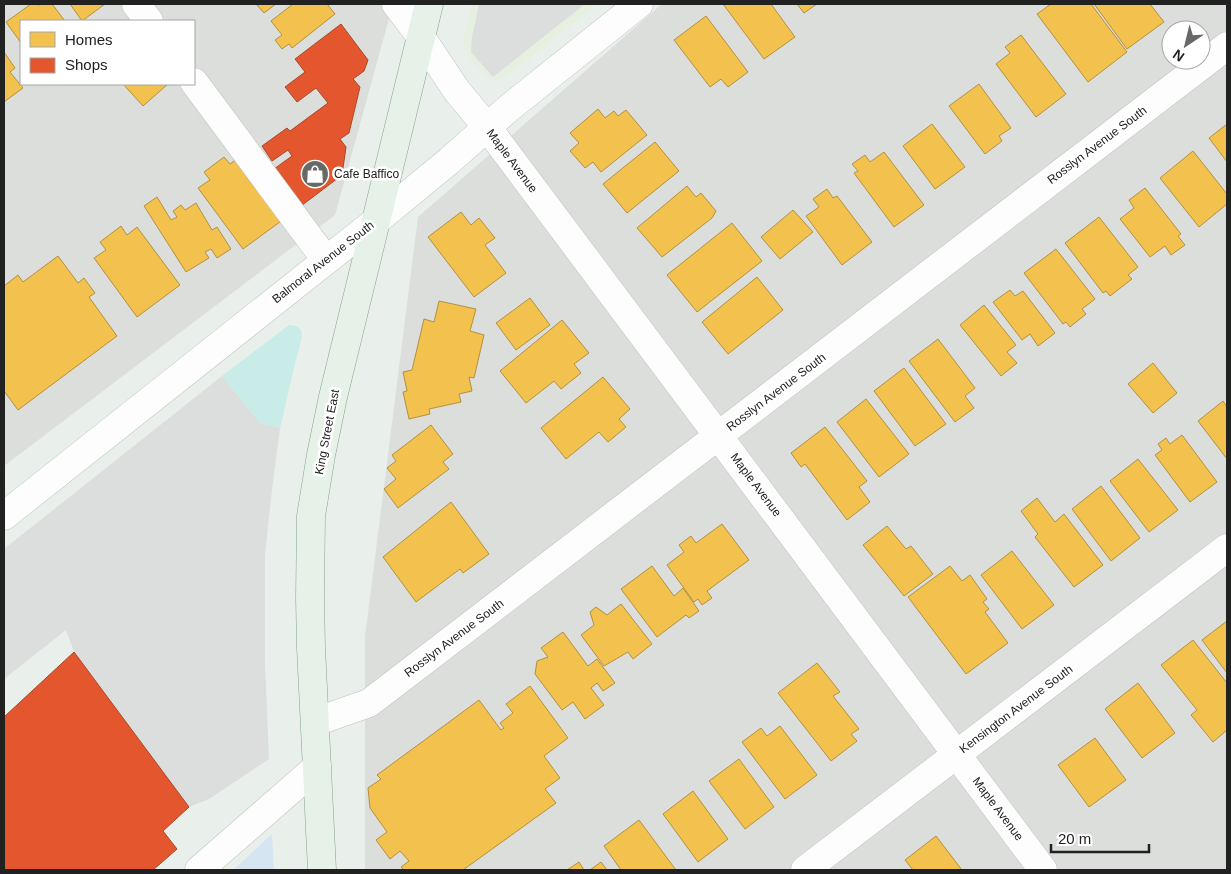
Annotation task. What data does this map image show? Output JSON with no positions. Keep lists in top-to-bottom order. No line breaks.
{"streets":{"main road":["King Street East"],"street":["Rosslyn Avenue South","Maple Avenue","Balmoral Avenue South","Kensington Avenue South"]},"crossings":[["Rosslyn Avenue South","Maple Avenue"],["Rosslyn Avenue South","King Street East"],["Maple Avenue","Balmoral Avenue South"],["Maple Avenue","King Street East"],["Maple Avenue","Kensington Avenue South"],["Balmoral Avenue South","King Street East"]],"places":{"shop":["Cafe Baffico"]},"legend":["Homes","Shops"],"scale_bar":"20 m","north":"bottom left"}
